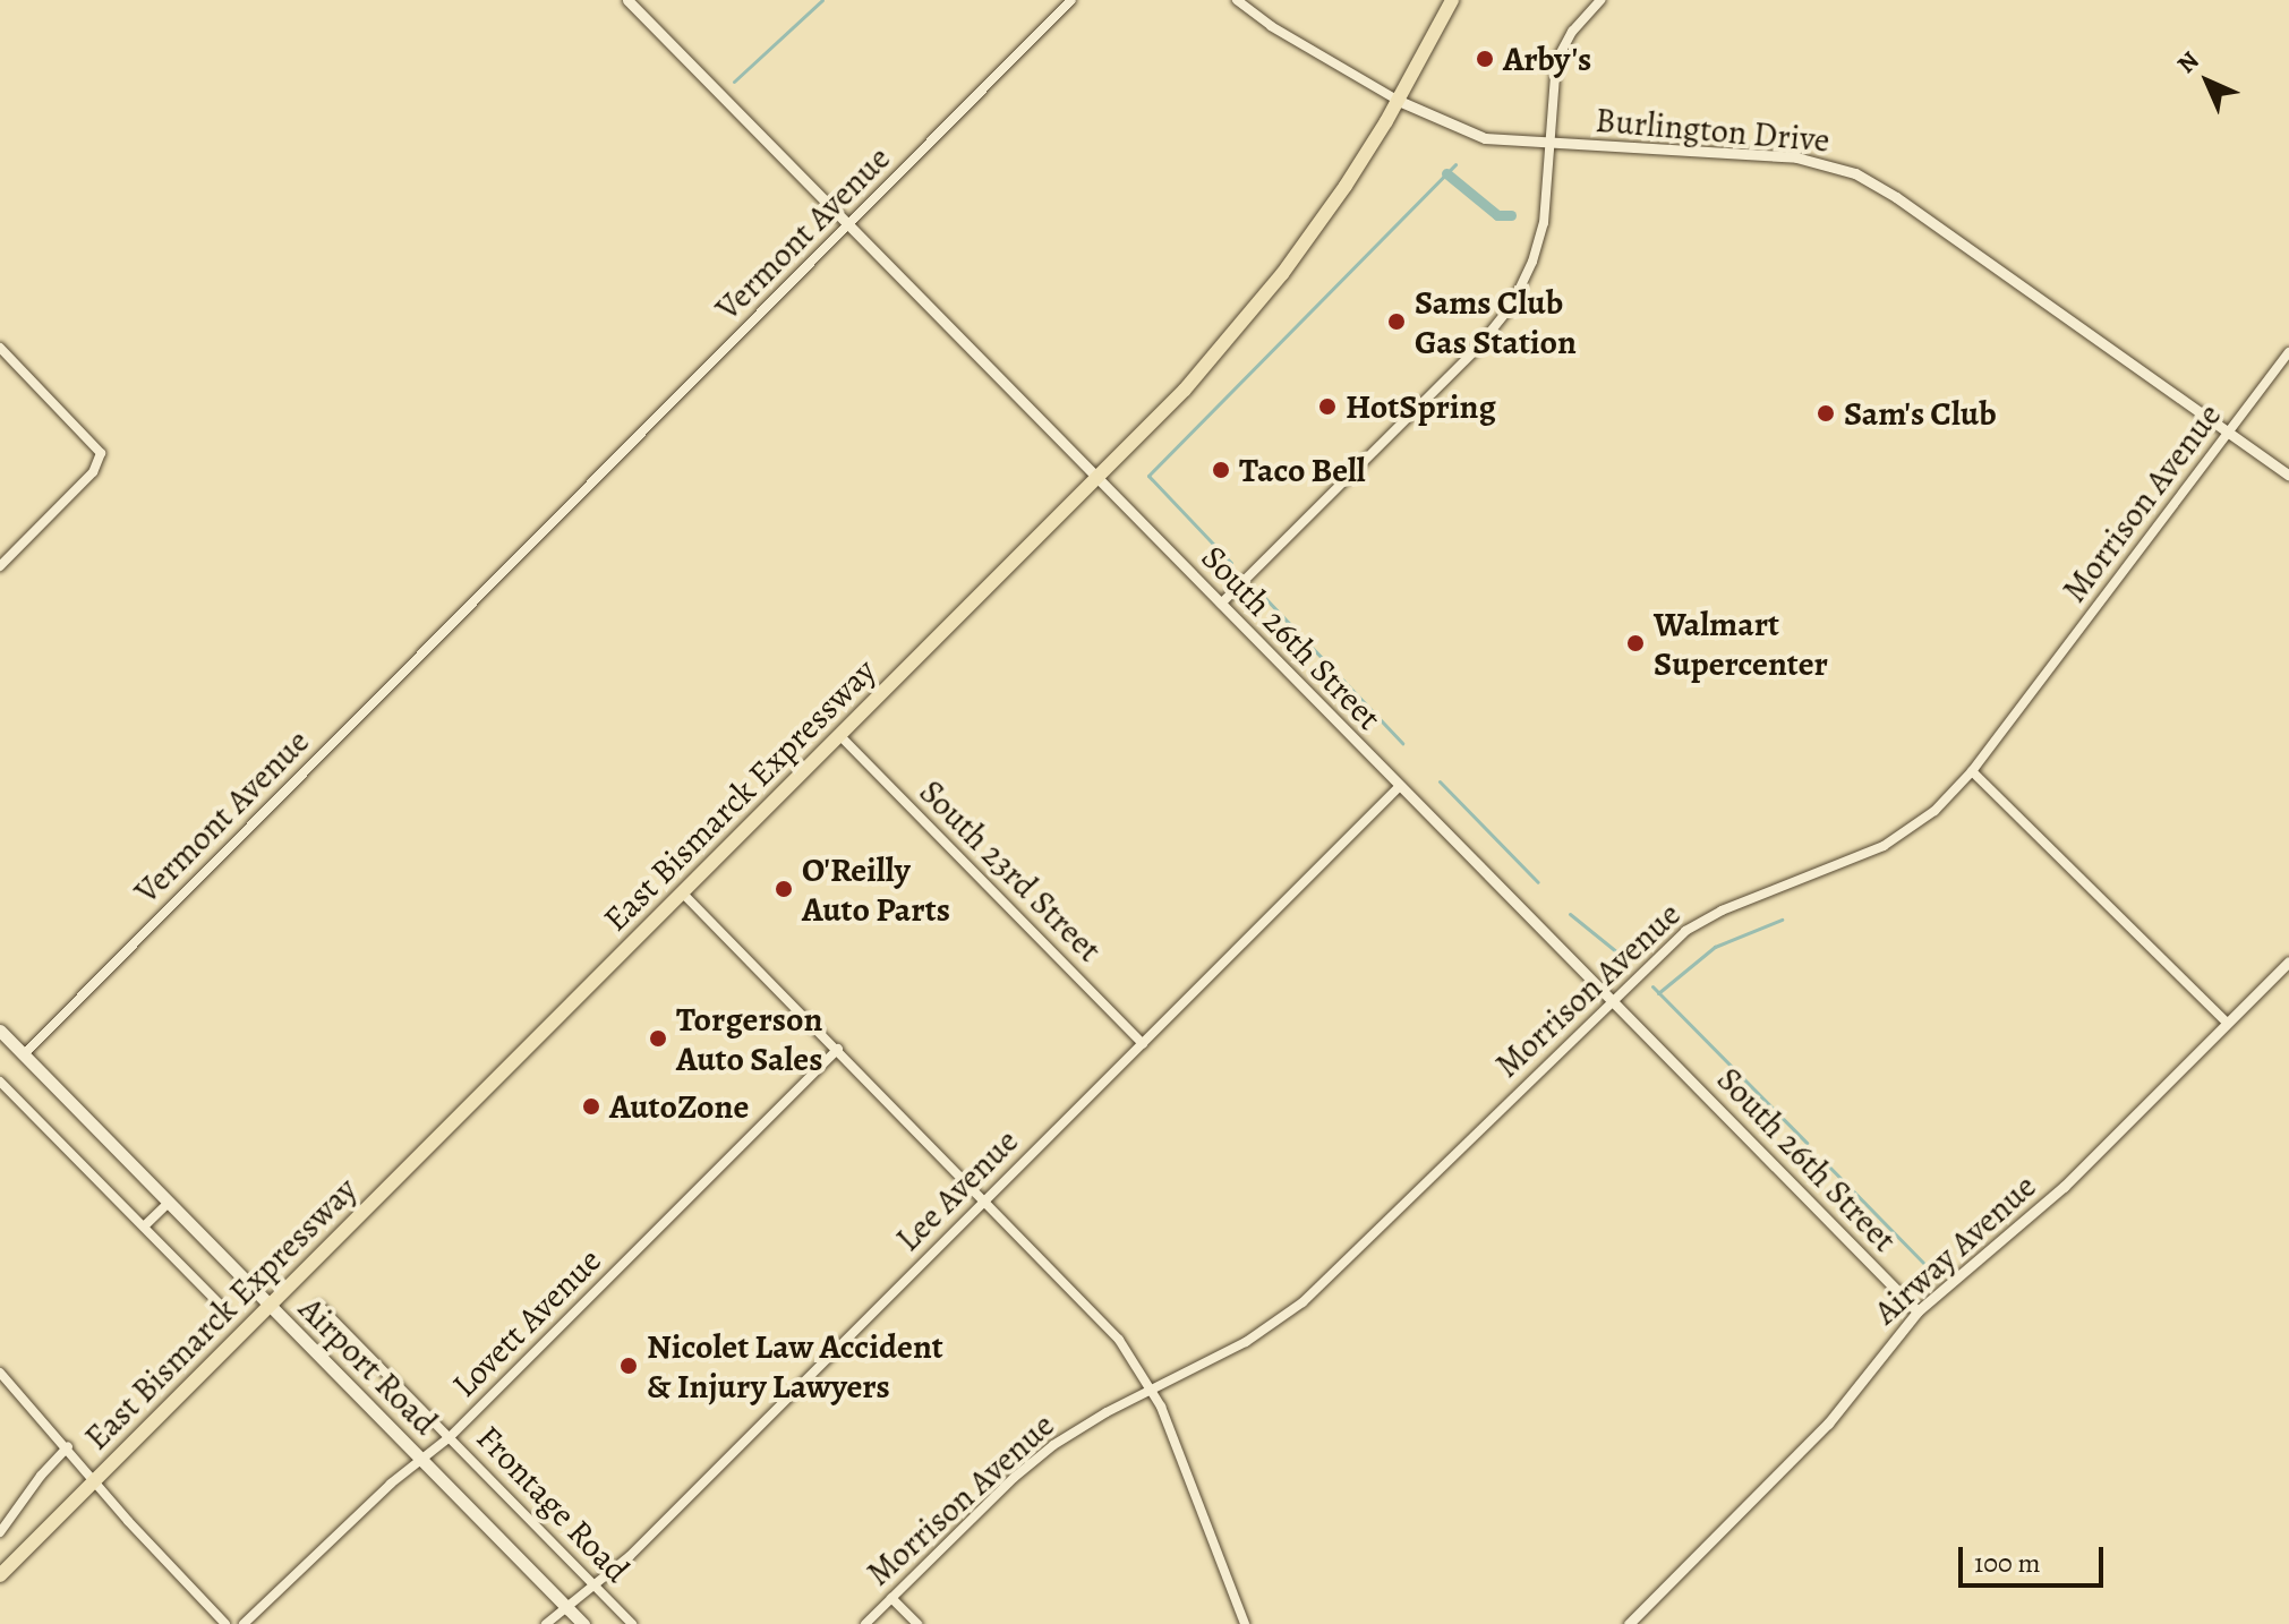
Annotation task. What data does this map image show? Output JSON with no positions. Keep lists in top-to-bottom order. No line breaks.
{"streets":{"main road":["East Bismarck Expressway","Airport Road"],"street":["Burlington Drive","Vermont Avenue","Morrison Avenue","South 26th Street","South 23rd Street","Lee Avenue","Airway Avenue","Lovett Avenue","Frontage Road"]},"crossings":[["Burlington Drive","Morrison Avenue"],["Burlington Drive","East Bismarck Expressway"],["Vermont Avenue","South 26th Street"],["Vermont Avenue","Airport Road"],["Morrison Avenue","South 26th Street"],["South 26th Street","East Bismarck Expressway"],["South 26th Street","Lee Avenue"],["South 26th Street","Airway Avenue"],["East Bismarck Expressway","South 23rd Street"],["East Bismarck Expressway","Airport Road"],["South 23rd Street","Lee Avenue"],["Lee Avenue","Airport Road"],["Lee Avenue","Frontage Road"],["Lovett Avenue","Airport Road"],["Lovett Avenue","Frontage Road"]],"places":["Arby's","Sams Club Gas Station","HotSpring","Sam's Club","Taco Bell","Walmart Supercenter","O'Reilly Auto Parts","Torgerson Auto Sales","AutoZone","Nicolet Law Accident & Injury Lawyers"],"scale_bar":"100 m","north":"top left"}
